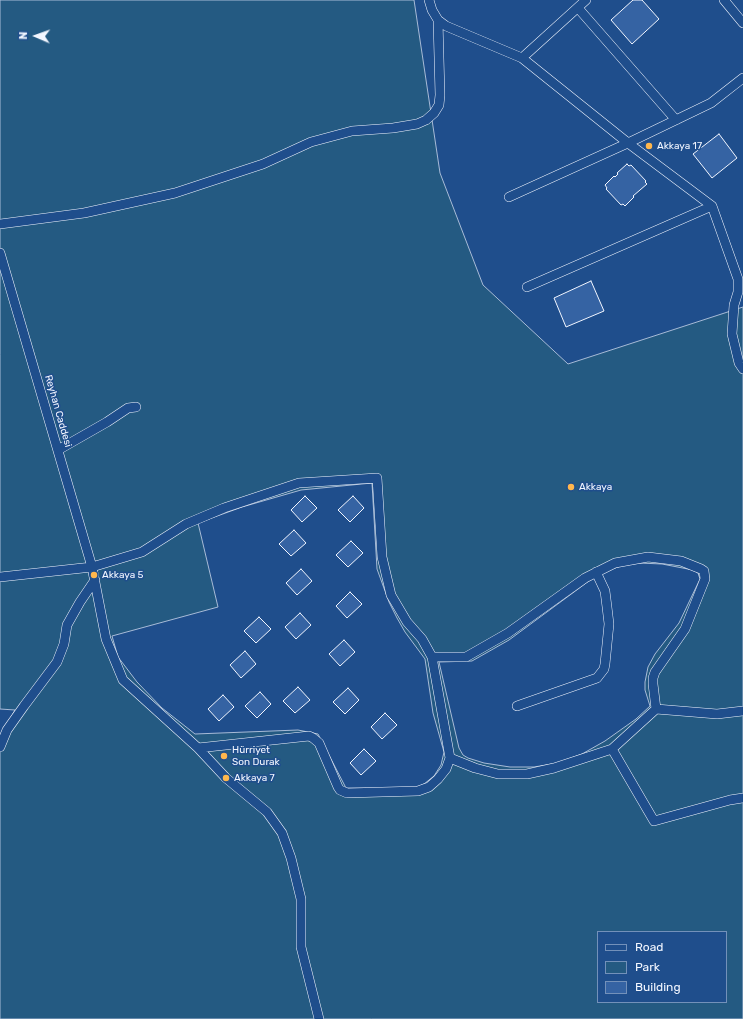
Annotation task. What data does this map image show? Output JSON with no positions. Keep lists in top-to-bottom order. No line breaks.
{"streets":{"street":["Reyhan Caddesi"]},"places":["Akkaya 17","Akkaya","Akkaya 5","Hürriyet Son Durak","Akkaya 7"],"legend":["Road","Park","Building"],"north":"left"}
